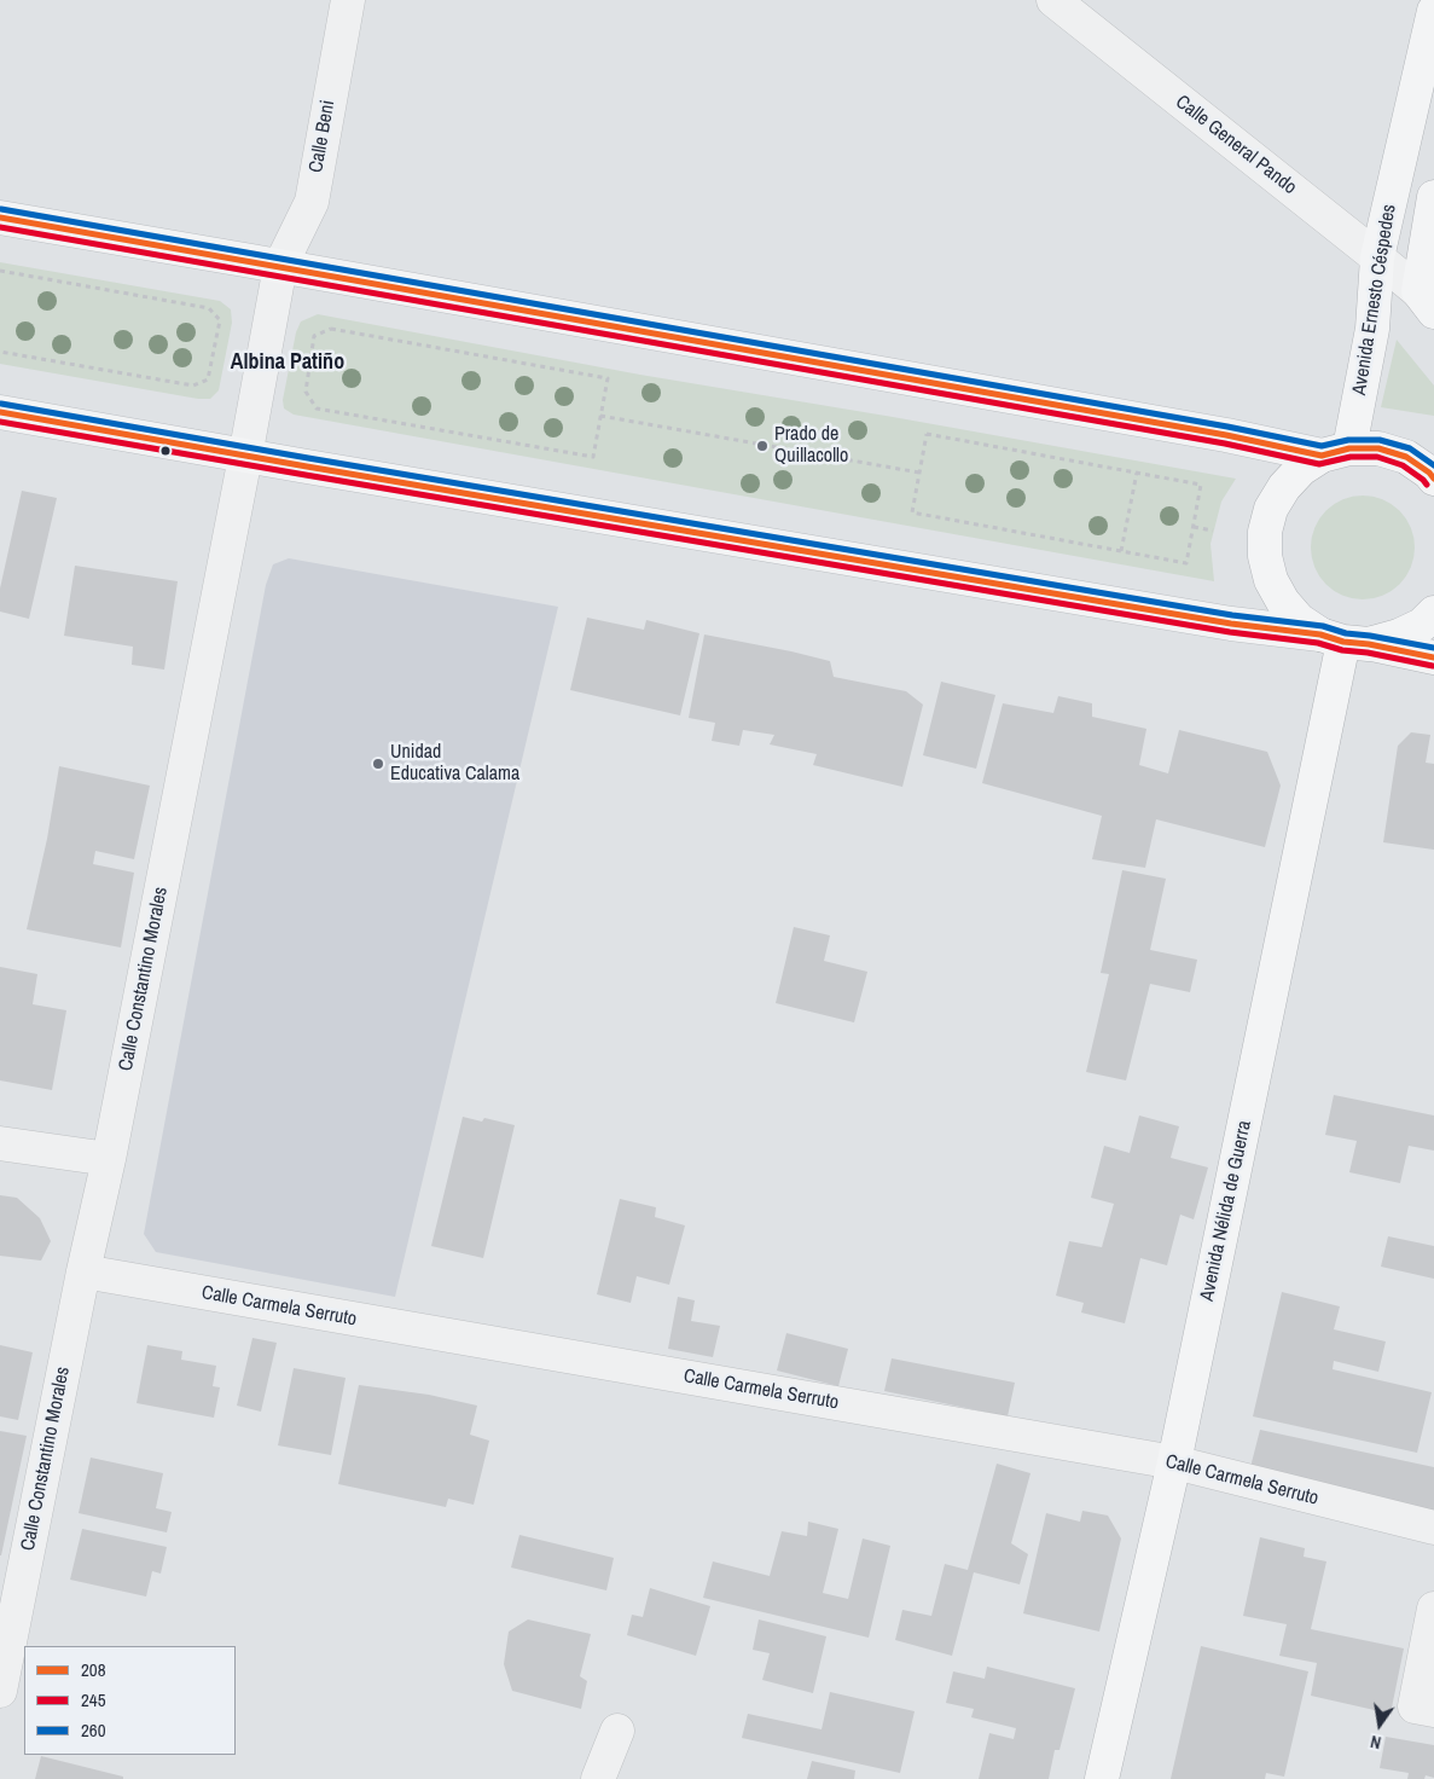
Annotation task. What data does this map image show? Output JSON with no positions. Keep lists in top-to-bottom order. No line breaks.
{"streets":{"main road":["Avenida Ernesto Céspedes","Avenida Nélida de Guerra"],"street":["Calle Beni","Calle General Pando","Calle Constantino Morales","Calle Carmela Serruto"]},"crossings":[["Calle Beni","Calle Constantino Morales"],["Calle General Pando","Avenida Ernesto Céspedes"],["Calle Constantino Morales","Calle Carmela Serruto"],["Avenida Nélida de Guerra","Calle Carmela Serruto"]],"districts":["Albina Patiño"],"places":["Prado de Quillacollo","Unidad Educativa Calama"],"lines":["transit line 260","transit line 208","transit line 245"],"legend":["208","245","260"],"north":"bottom"}
